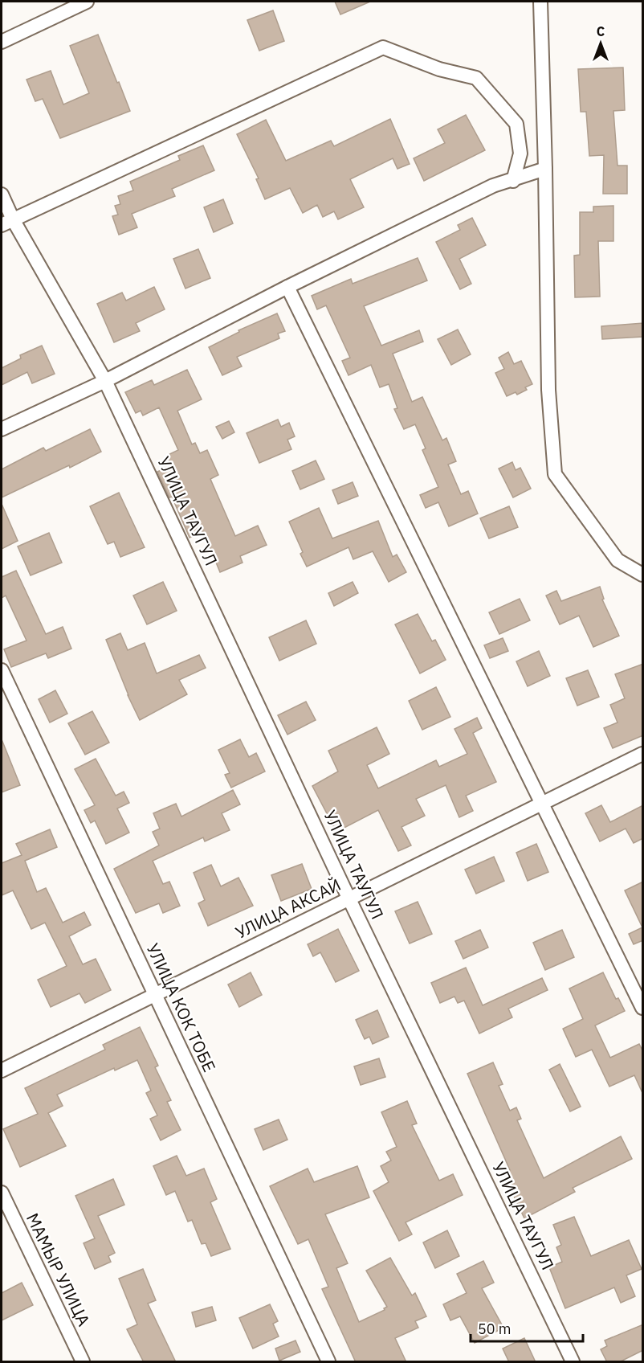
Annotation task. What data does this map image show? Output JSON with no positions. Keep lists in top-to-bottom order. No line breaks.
{"streets":{"street":["УЛИЦА ТАУГУЛ","УЛИЦА АКСАЙ","УЛИЦА КОК ТОБЕ","МАМЫР УЛИЦА"]},"crossings":[["УЛИЦА ТАУГУЛ","УЛИЦА АКСАЙ"],["УЛИЦА АКСАЙ","УЛИЦА КОК ТОБЕ"]],"scale_bar":"50 m","north":"top"}
